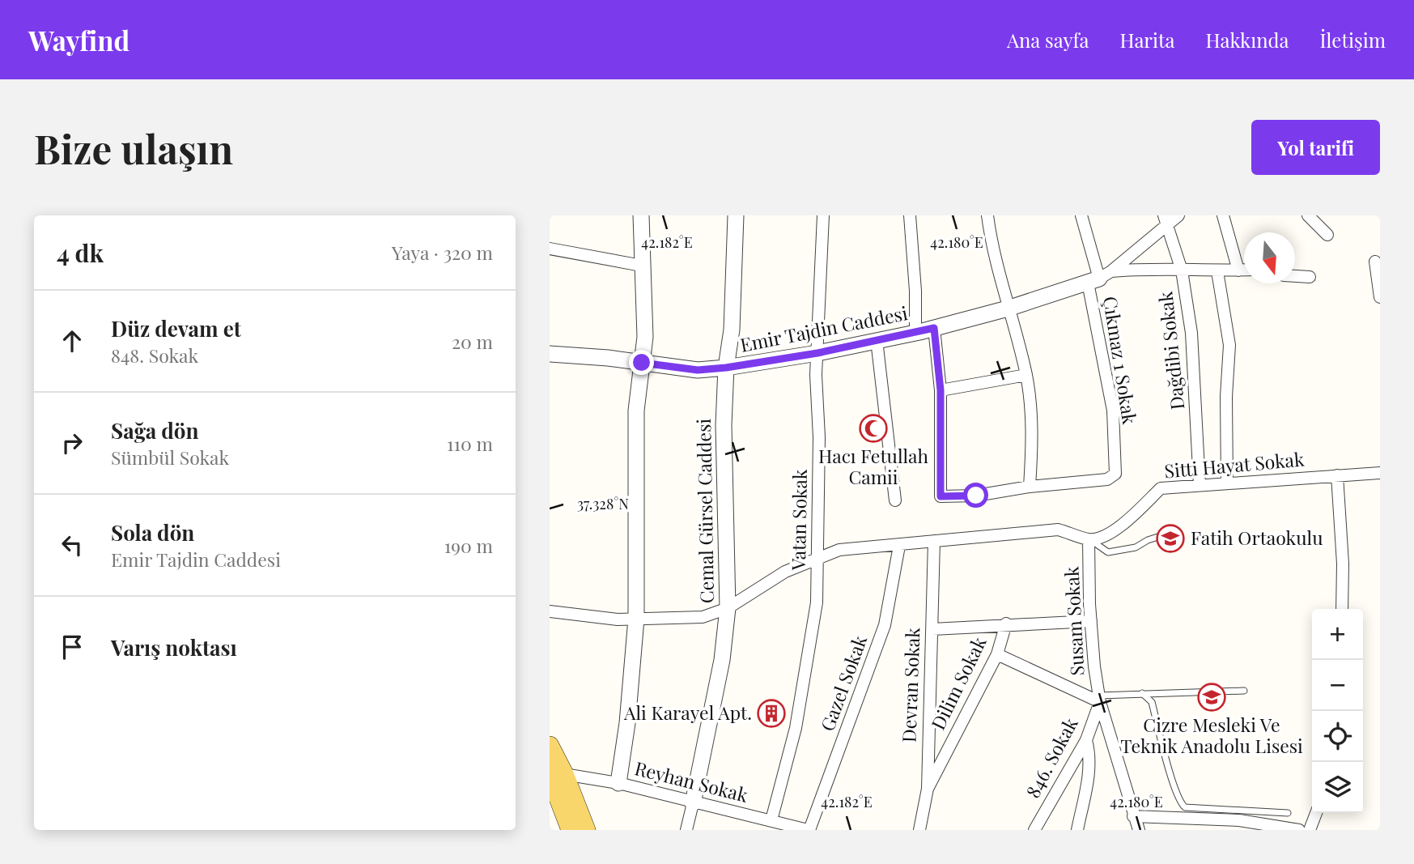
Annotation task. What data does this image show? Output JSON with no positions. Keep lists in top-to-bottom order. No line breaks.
{"streets":{"street":["Emir Tajdin Caddesi","Dağdibi Sokak","Çıkmaz 1 Sokak","Sitti Hayat Sokak","Cemal Gürsel Caddesi","Vatan Sokak","Susam Sokak","Gazel Sokak","Dilim Sokak","Devran Sokak","846. Sokak","Reyhan Sokak"]},"crossings":[["Emir Tajdin Caddesi","Çıkmaz 1 Sokak"],["Emir Tajdin Caddesi","Cemal Gürsel Caddesi"],["Emir Tajdin Caddesi","Vatan Sokak"],["Dağdibi Sokak","Sitti Hayat Sokak"],["Sitti Hayat Sokak","Susam Sokak"],["Cemal Gürsel Caddesi","Reyhan Sokak"],["Vatan Sokak","Reyhan Sokak"],["Susam Sokak","846. Sokak"],["Gazel Sokak","Reyhan Sokak"],["Dilim Sokak","Devran Sokak"]],"places":{"mosque":["Hacı Fetullah Camii"],"school or university":["Fatih Ortaokulu","Cizre Mesleki Ve Teknik Anadolu Lisesi"],"building":["Ali Karayel Apt."]},"north":"bottom","page":{"header":"Wayfind","nav":["Ana sayfa","Harita","Hakkında","İletişim"],"buttons":"Yol tarifi","title":"Bize ulaşın","heading":["4 dk","Yaya · 320 m"],"list":[["Düz devam et","848. Sokak","20 m"],["Sağa dön","Sümbül Sokak","110 m"],["Sola dön","Emir Tajdin Caddesi","190 m"],"Varış noktası"],"map_buttons":["+","−"]},"coordinates":["42.182°E","42.180°E","37.328°N"]}
